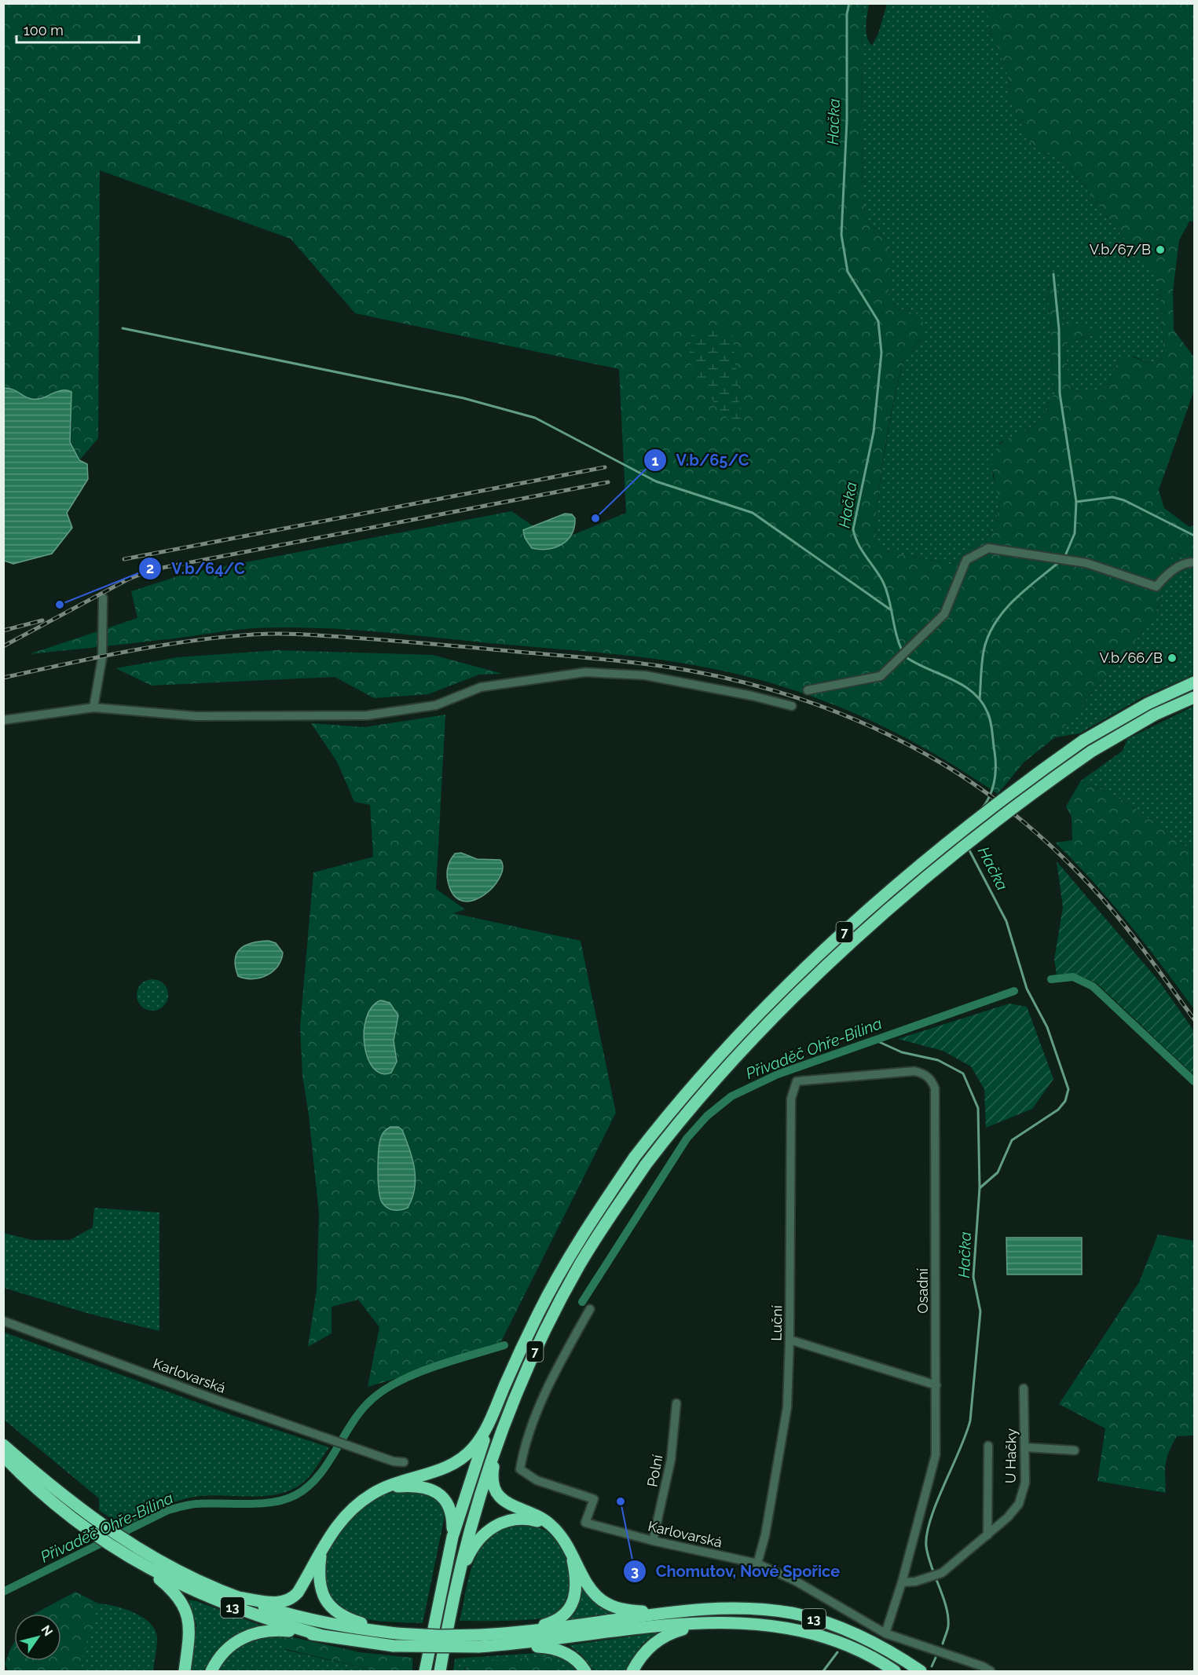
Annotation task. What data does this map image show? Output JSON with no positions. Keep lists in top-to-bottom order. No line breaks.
{"streets":{"highway":["7","13"],"street":["Osadní","Luční","Karlovarská","U Hačky","Polní"]},"crossings":[["Osadní","Luční"],["Osadní","Karlovarská"],["Osadní","U Hačky"],["Luční","Karlovarská"],["Karlovarská","Polní"]],"water":["Hačka","Přivaděč Ohře-Bílina"],"places":["V.b/67/B","V.b/65/C","V.b/64/C","V.b/66/B","Chomutov, Nové Spořice"],"scale_bar":"100 m","north":"top right"}
